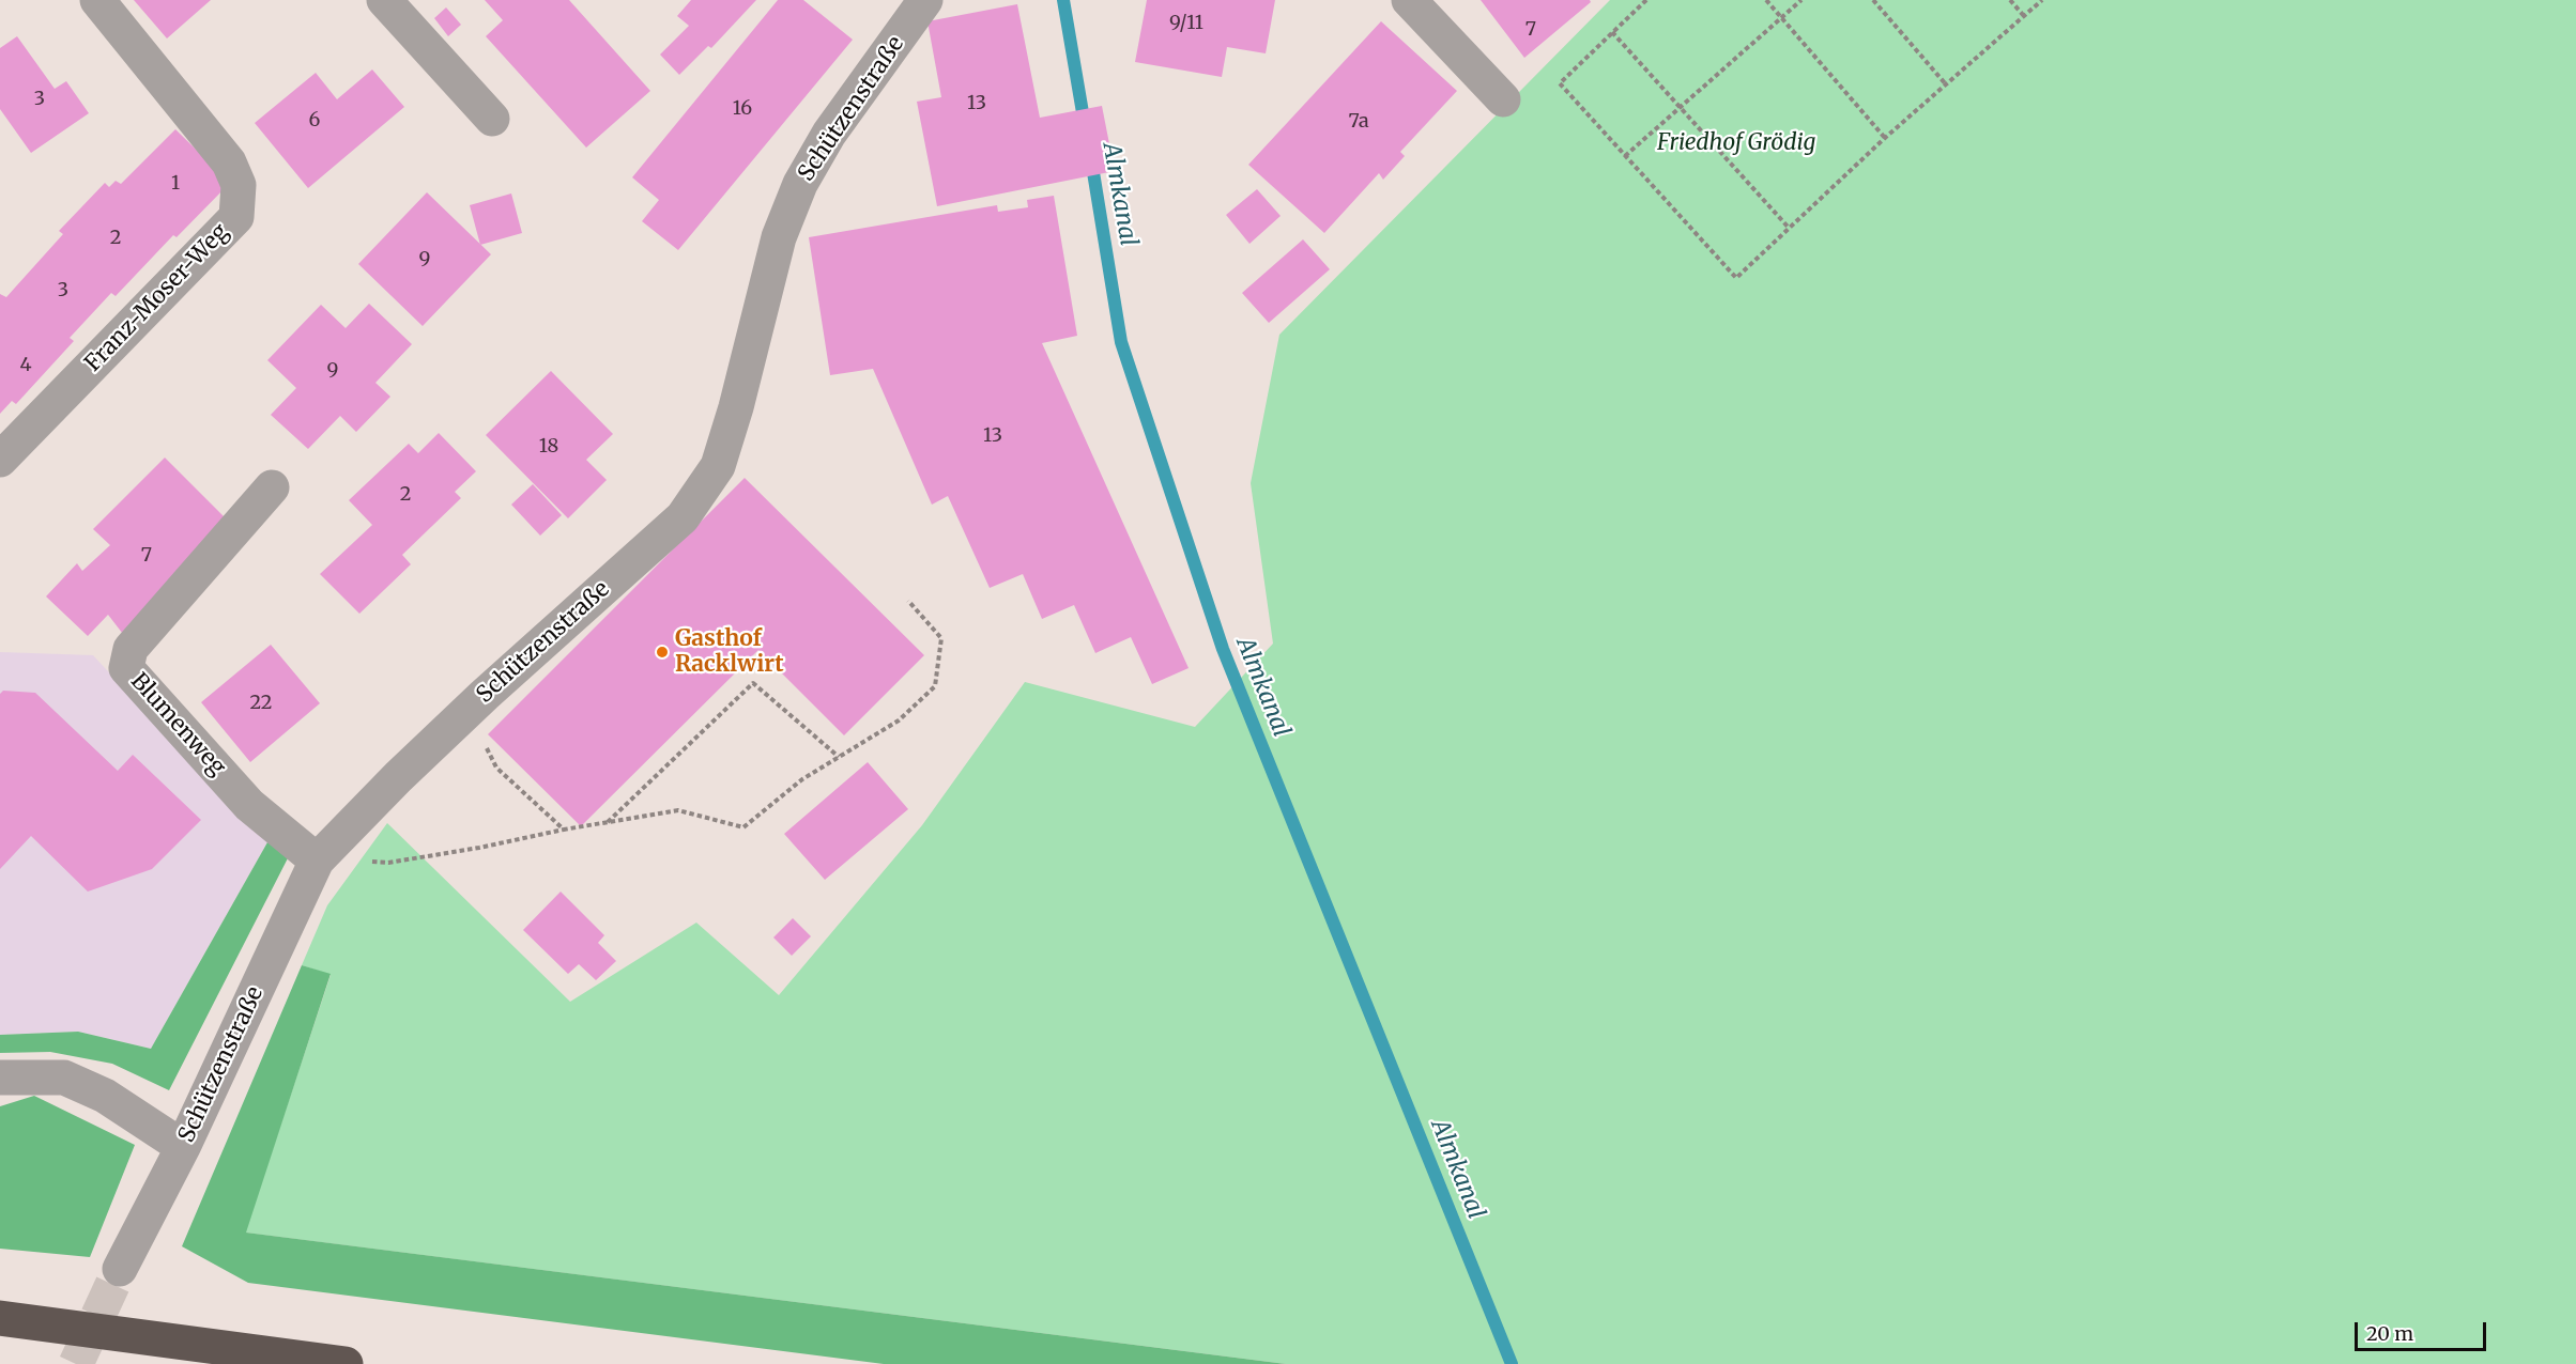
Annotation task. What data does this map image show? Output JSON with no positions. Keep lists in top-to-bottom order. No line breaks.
{"streets":{"street":["Schützenstraße","Franz-Moser-Weg","Blumenweg"]},"crossings":[["Schützenstraße","Blumenweg"]],"water":["Almkanal"],"parks":["Friedhof Grödig"],"places":["Gasthof Racklwirt"],"house_numbers":["9/11","7","3","13","16","6","7a","1","2","9","3","4","9","13","18","2","7","22"],"scale_bar":"20 m"}
